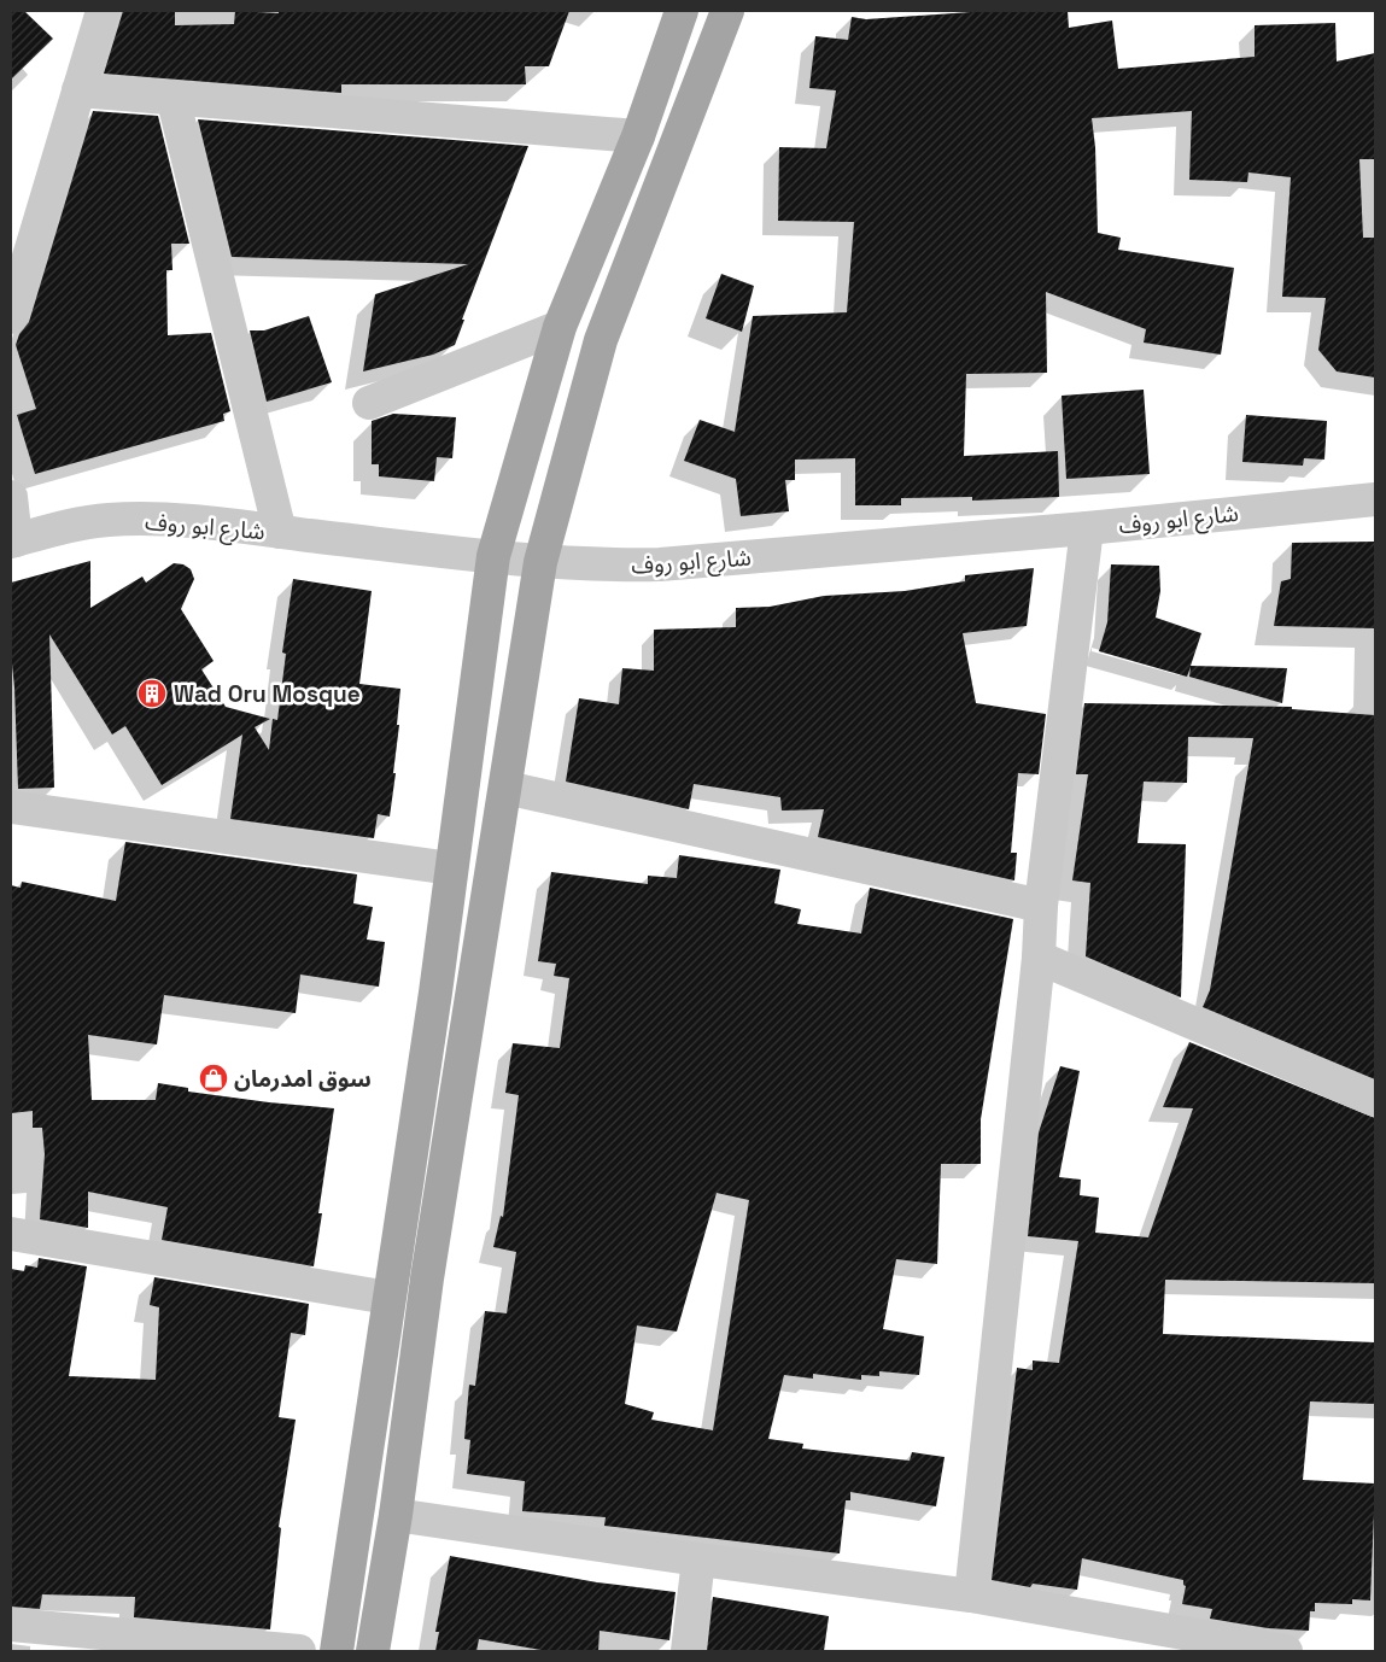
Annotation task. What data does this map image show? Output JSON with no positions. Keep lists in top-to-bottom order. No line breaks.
{"streets":{"street":["شارع ابو روف"]},"places":{"building":["Wad Oru Mosque"],"shop":["سوق امدرمان"]}}
